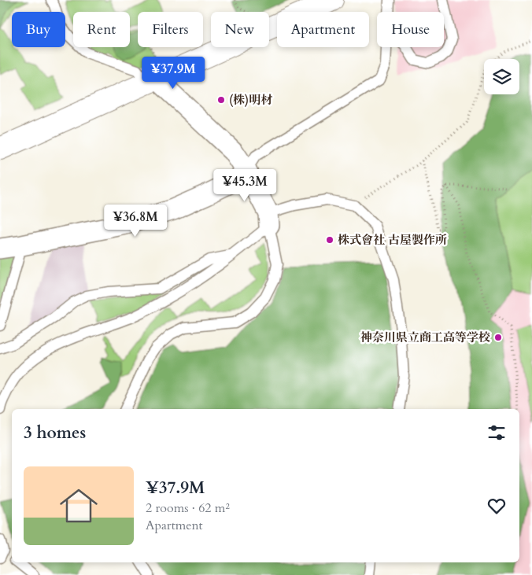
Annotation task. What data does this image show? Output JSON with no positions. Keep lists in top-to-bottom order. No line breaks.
{"places":["(株)明材","株式會社 古屋製作所","神奈川県立商工高等学校"],"page":{"chip":["Buy","Rent","Filters","New","Apartment","House"],"price":["¥37.9M","¥45.3M","¥36.8M"],"heading":"3 homes","list":[{"name":"¥37.9M","note":"2 rooms · 62 m² · Apartment"}]}}
